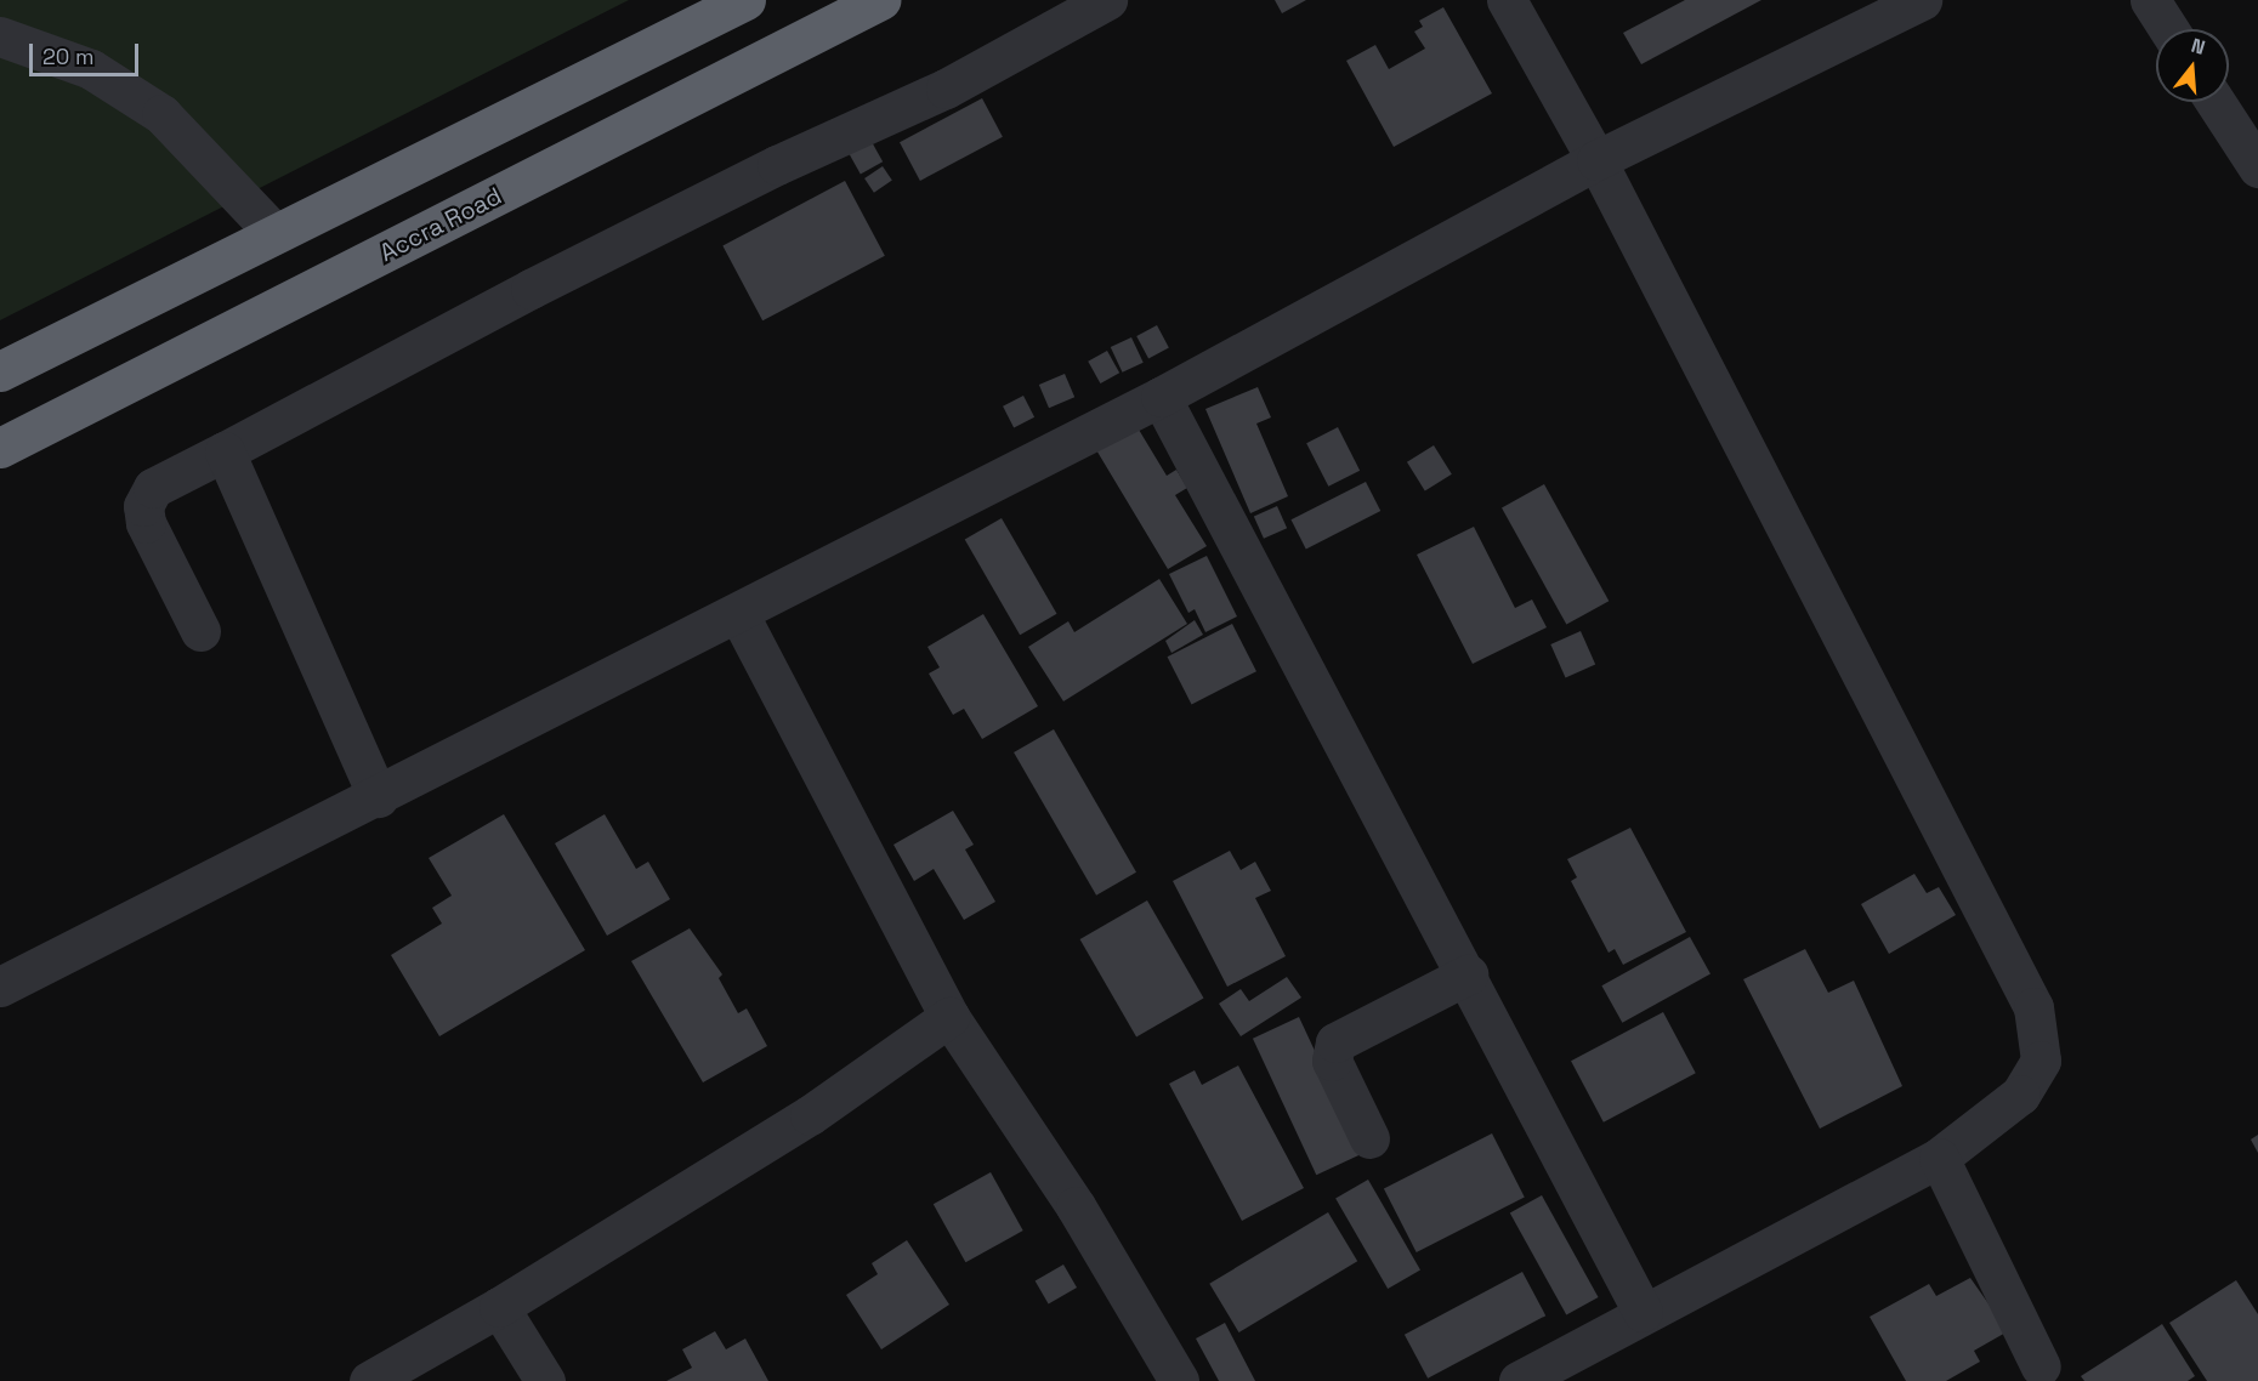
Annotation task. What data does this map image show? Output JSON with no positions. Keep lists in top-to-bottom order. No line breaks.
{"streets":{"highway":["Accra Road"]},"scale_bar":"20 m","north":"top"}
